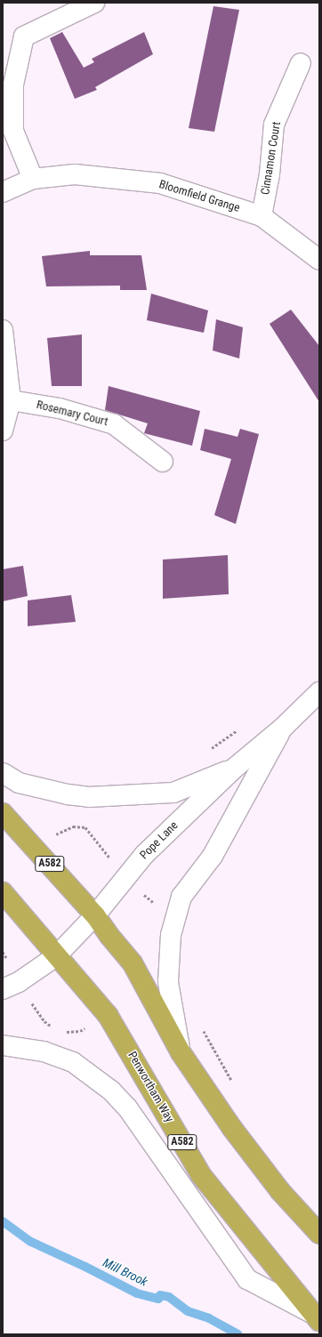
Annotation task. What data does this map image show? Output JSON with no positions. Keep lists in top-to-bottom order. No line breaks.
{"streets":{"highway":["A582","Penwortham Way"],"street":["Cinnamon Court","Bloomfield Grange","Rosemary Court","Pope Lane"]},"crossings":[["Cinnamon Court","Bloomfield Grange"],["Pope Lane","A582"],["Pope Lane","Penwortham Way"],["A582","Penwortham Way"]],"water":["Mill Brook"]}
